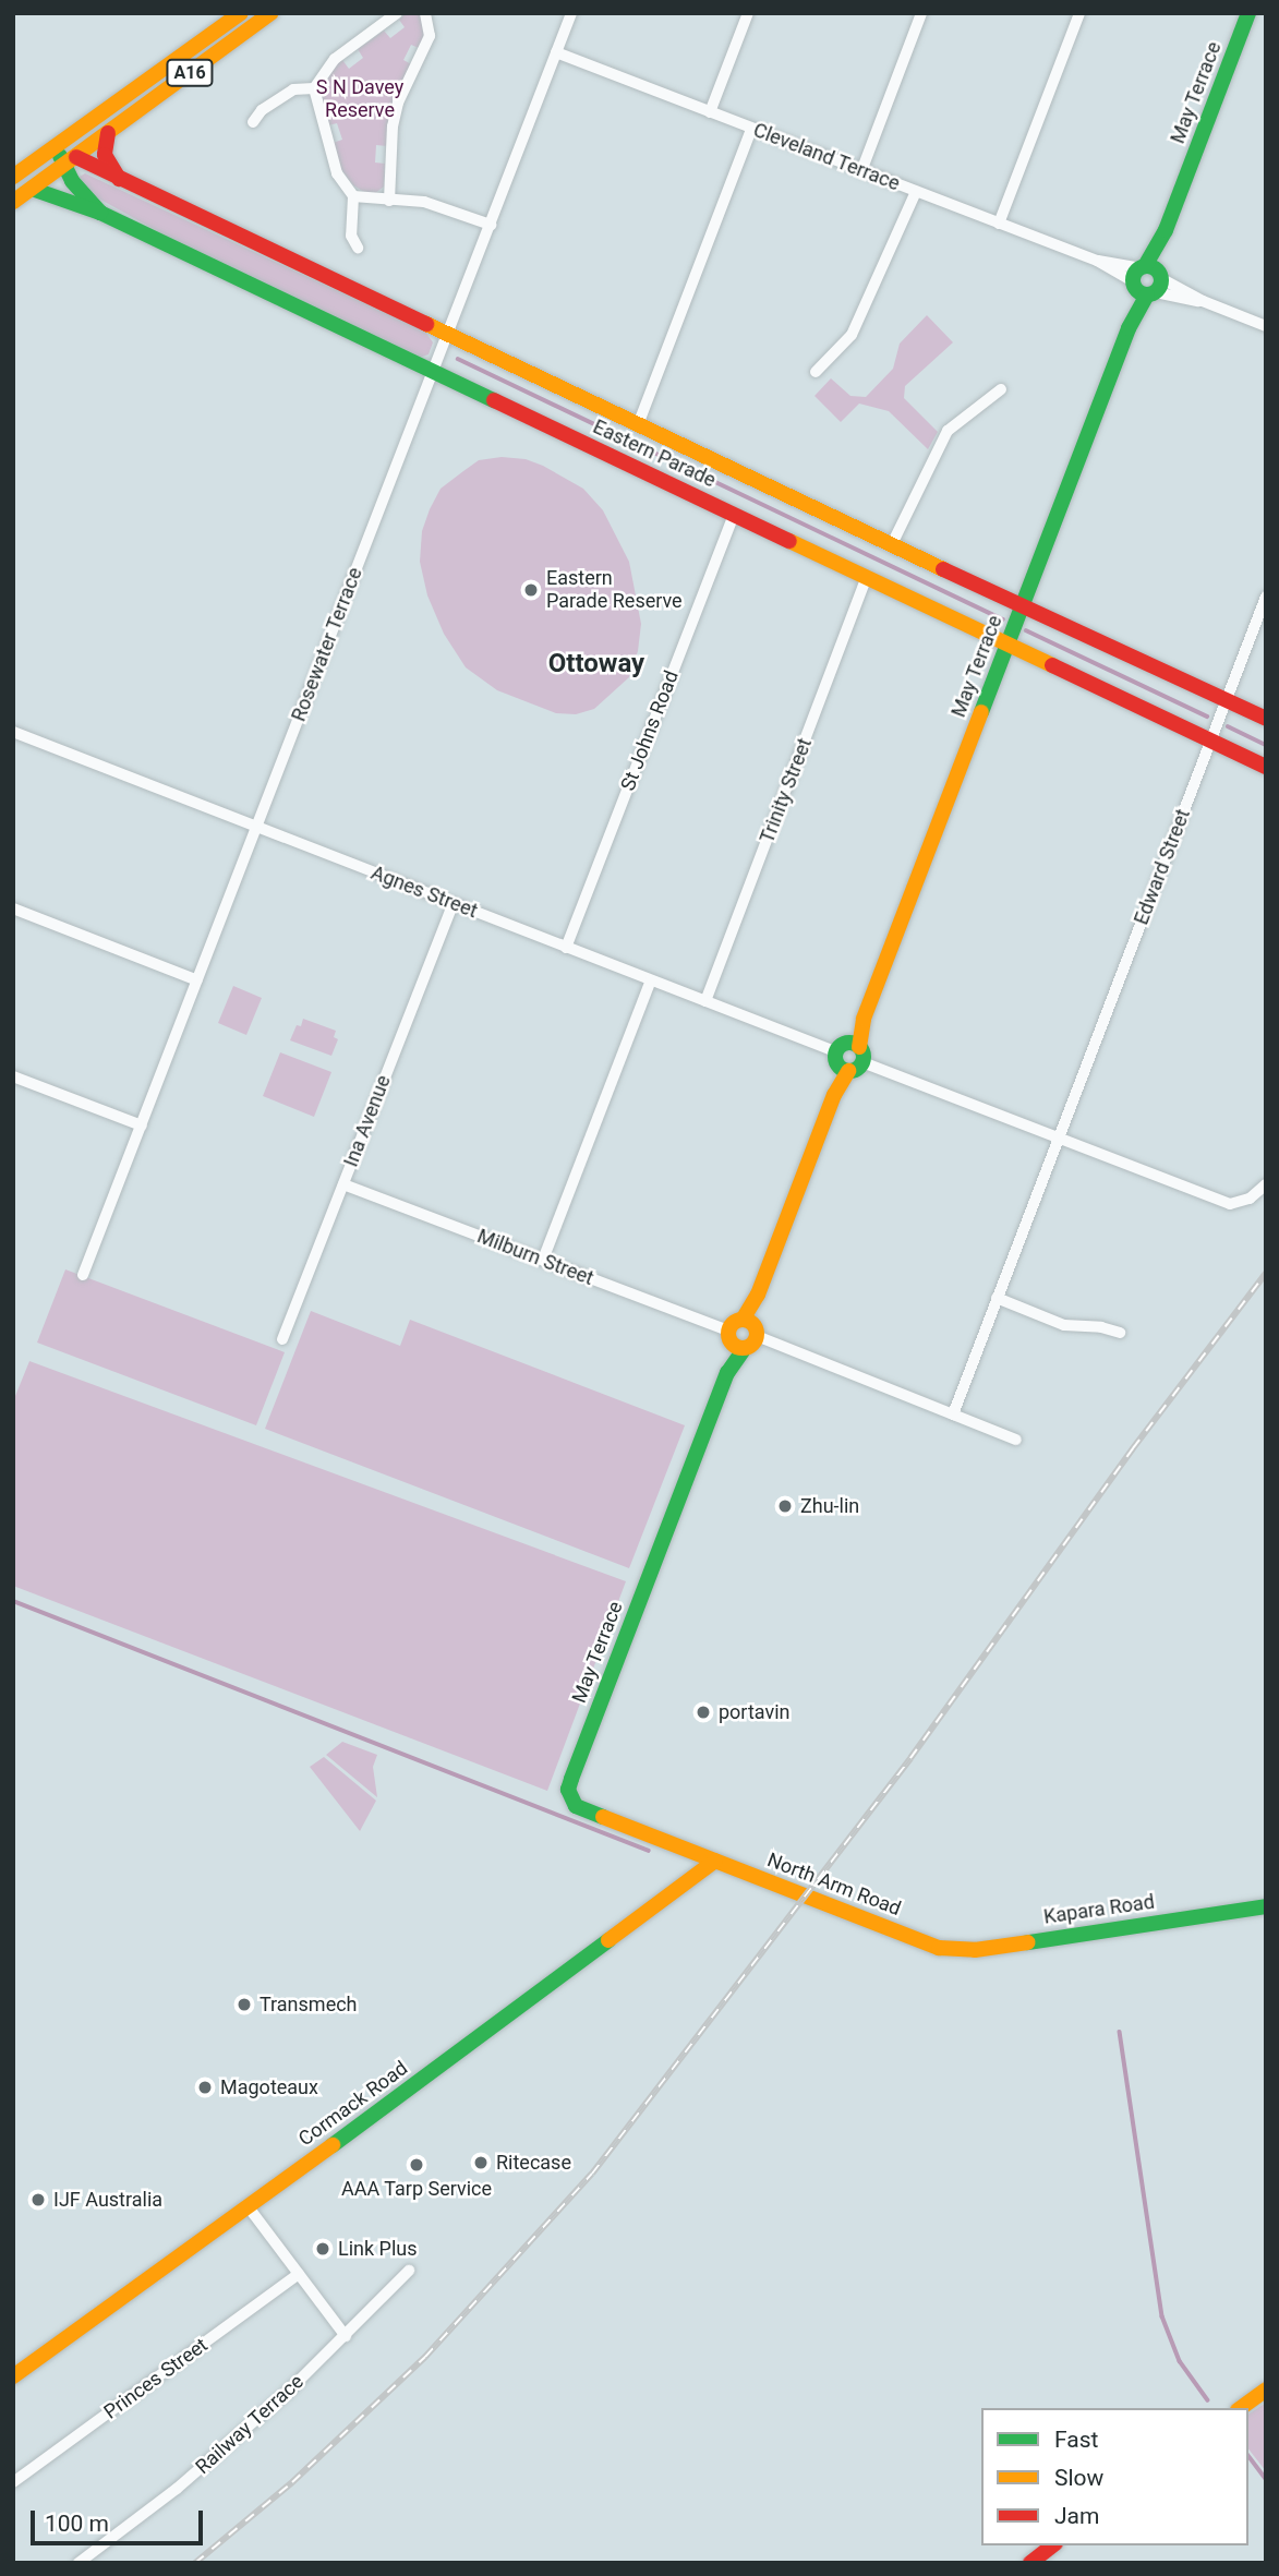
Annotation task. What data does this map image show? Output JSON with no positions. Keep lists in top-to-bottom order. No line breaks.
{"streets":{"main road":["A16","May Terrace","Eastern Parade","North Arm Road","Kapara Road","Cormack Road"],"street":["Cleveland Terrace","Rosewater Terrace","St Johns Road","Trinity Street","Edward Street","Agnes Street","Ina Avenue","Milburn Street","Princes Street","Railway Terrace"]},"crossings":[["A16","Eastern Parade"],["May Terrace","Cleveland Terrace"],["May Terrace","Eastern Parade"],["May Terrace","Agnes Street"],["May Terrace","Milburn Street"],["May Terrace","North Arm Road"],["May Terrace","Cormack Road"],["Cleveland Terrace","Rosewater Terrace"],["Eastern Parade","Rosewater Terrace"],["Eastern Parade","St Johns Road"],["Eastern Parade","Trinity Street"],["Eastern Parade","Edward Street"],["Rosewater Terrace","Agnes Street"],["St Johns Road","Agnes Street"],["Trinity Street","Agnes Street"],["Edward Street","Milburn Street"],["Agnes Street","Ina Avenue"],["Ina Avenue","Milburn Street"],["North Arm Road","Kapara Road"],["North Arm Road","Cormack Road"]],"districts":["Ottoway"],"parks":["S N Davey Reserve"],"places":["Eastern Parade Reserve","Zhu-lin","portavin","Transmech","Magoteaux","Ritecase","AAA Tarp Service","IJF Australia","Link Plus"],"legend":["Fast","Slow","Jam"],"scale_bar":"100 m"}
